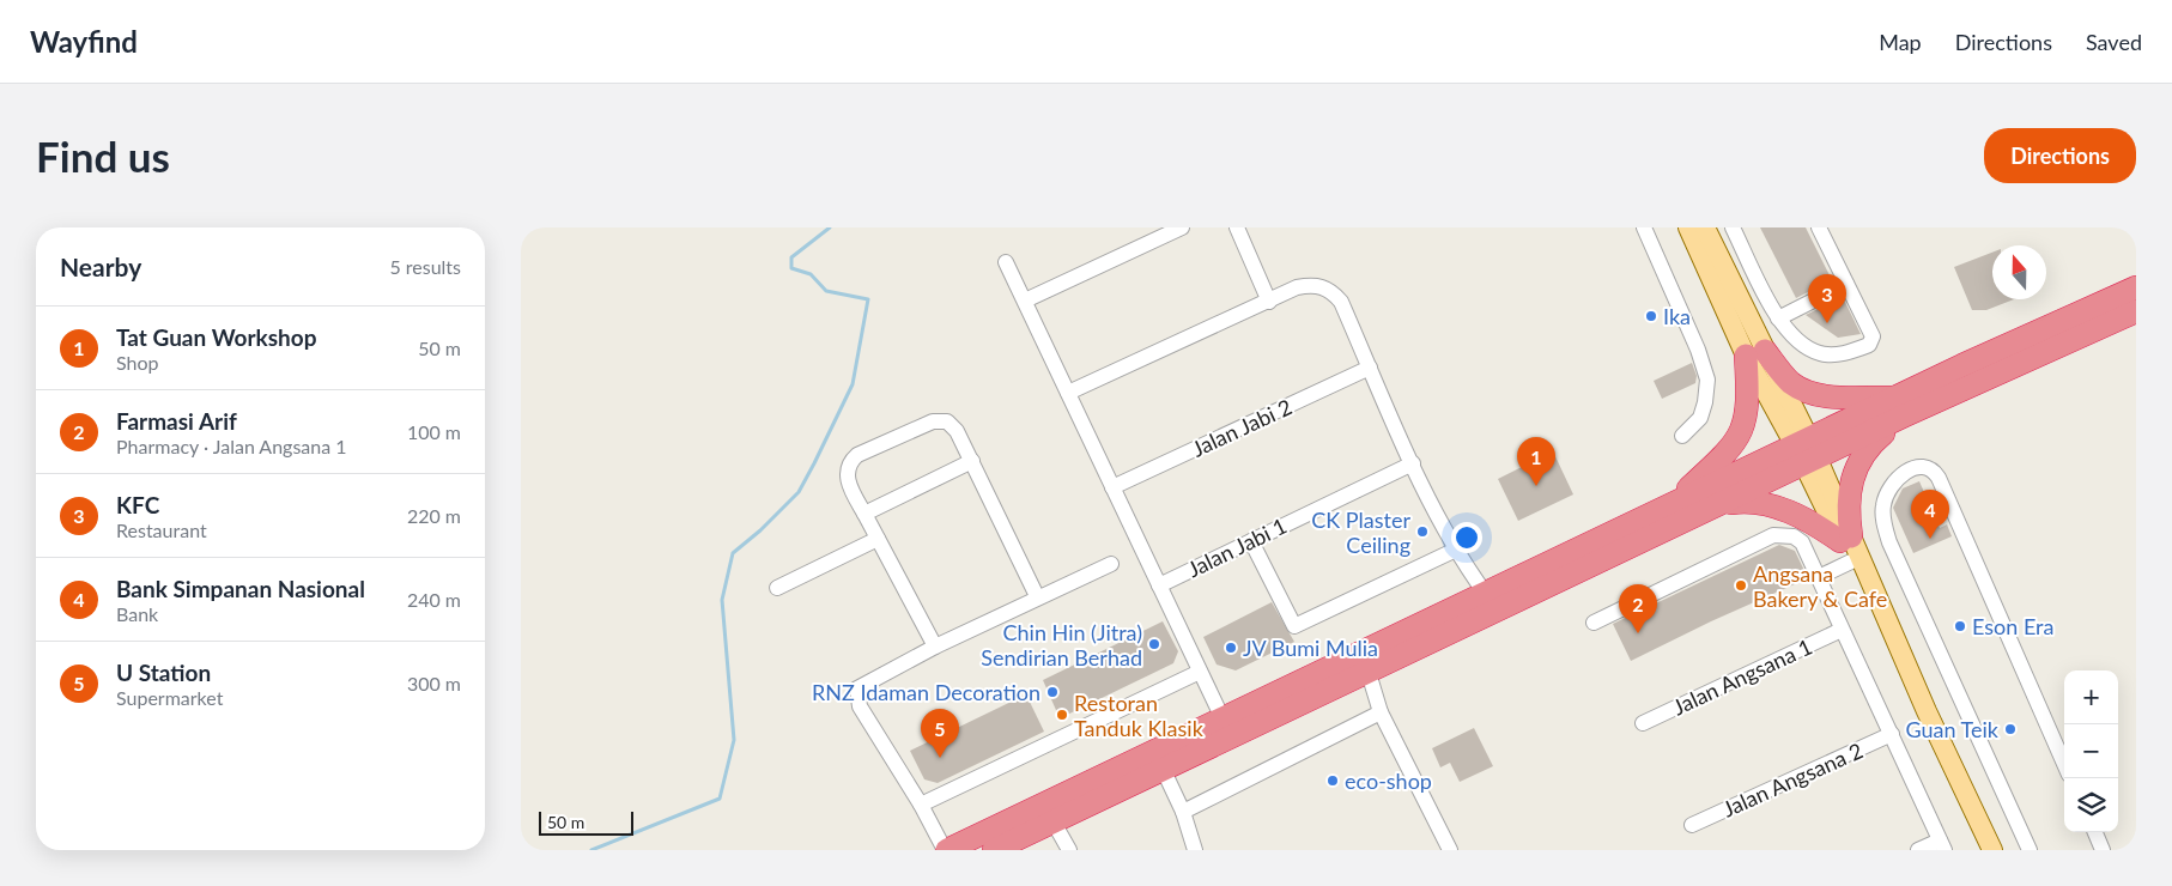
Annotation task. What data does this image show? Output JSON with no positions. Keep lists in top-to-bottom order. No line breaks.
{"streets":{"street":["Jalan Jabi 2","Jalan Jabi 1","Jalan Angsana 1","Jalan Angsana 2"]},"places":["Ika","CK Plaster Ceiling","Angsana Bakery & Cafe","Eson Era","Chin Hin (Jitra) Sendirian Berhad","JV Bumi Mulia","RNZ Idaman Decoration","Restoran Tanduk Klasik","Guan Teik","eco-shop"],"scale_bar":"50 m","north":"top","page":{"header":"Wayfind","nav":["Map","Directions","Saved"],"buttons":"Directions","title":"Find us","heading":["Nearby","5 results"],"pins":["3","1","4","2","5"],"list":[{"mark":"1","name":"Tat Guan Workshop","note":"Shop","value":"50 m"},{"mark":"2","name":"Farmasi Arif","note":"Pharmacy · Jalan Angsana 1","value":"100 m"},{"mark":"3","name":"KFC","note":"Restaurant","value":"220 m"},{"mark":"4","name":"Bank Simpanan Nasional","note":"Bank","value":"240 m"},{"mark":"5","name":"U Station","note":"Supermarket","value":"300 m"}],"map_buttons":["+","−"],"scale":"50 m"}}
